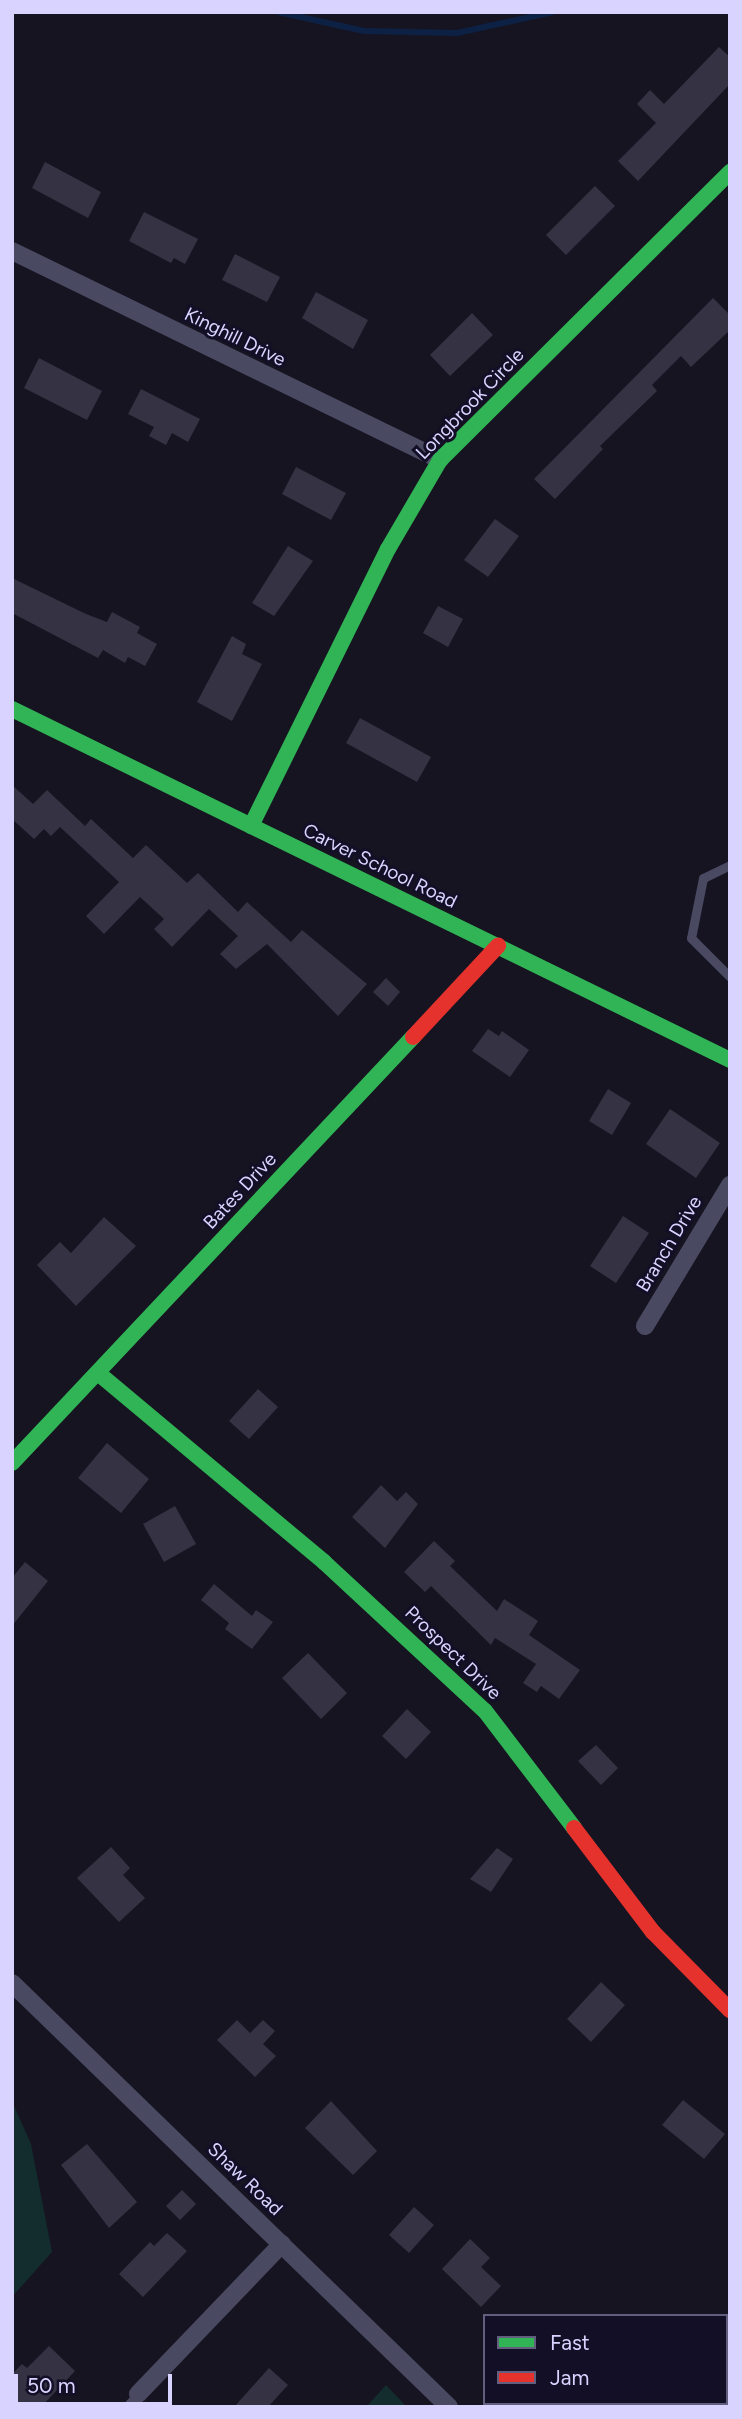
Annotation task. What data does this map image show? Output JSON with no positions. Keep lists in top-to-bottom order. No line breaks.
{"streets":{"street":["Kinghill Drive","Longbrook Circle","Carver School Road","Bates Drive","Branch Drive","Prospect Drive","Shaw Road"]},"crossings":[["Kinghill Drive","Longbrook Circle"],["Longbrook Circle","Carver School Road"],["Carver School Road","Bates Drive"],["Bates Drive","Prospect Drive"]],"legend":["Fast","Jam"],"scale_bar":"50 m"}
